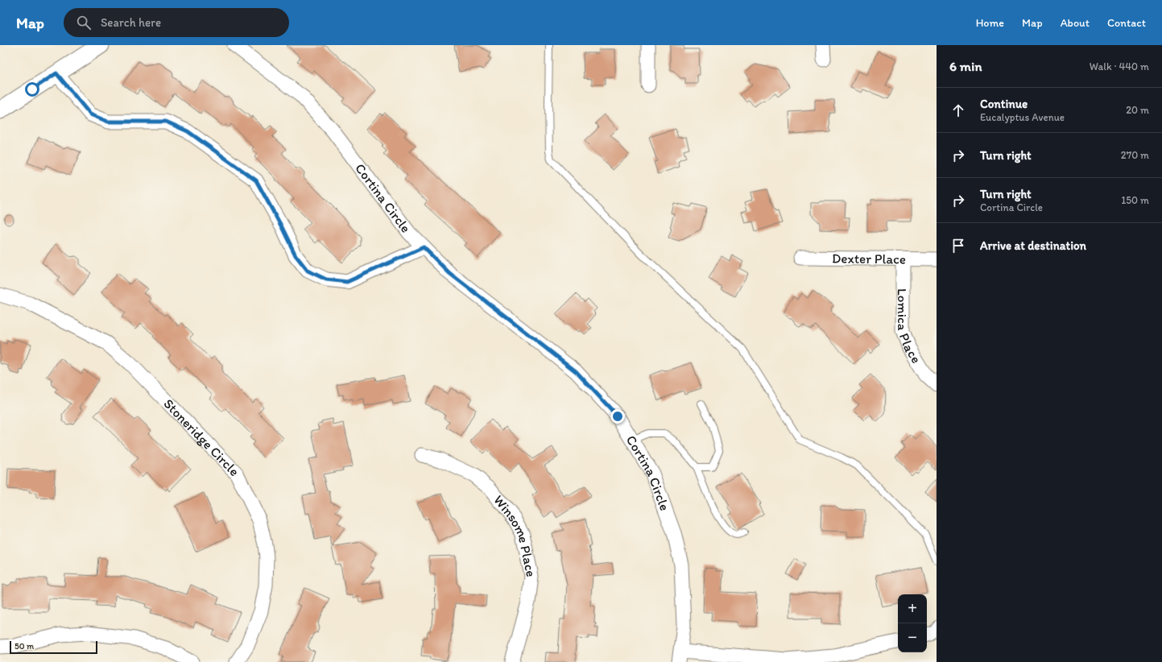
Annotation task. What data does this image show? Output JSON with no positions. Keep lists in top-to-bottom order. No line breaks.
{"streets":{"street":["Cortina Circle","Dexter Place","Lomica Place","Stoneridge Circle","Winsome Place"]},"crossings":[["Dexter Place","Lomica Place"]],"scale_bar":"50 m","page":{"header":"Map","search":"Search here","nav":["Home","Map","About","Contact"],"heading":["6 min","Walk · 440 m"],"list":[["Continue","Eucalyptus Avenue","20 m"],["Turn right","270 m"],["Turn right","Cortina Circle","150 m"],"Arrive at destination"],"map_buttons":["+","−"],"scale":"50 m"}}
